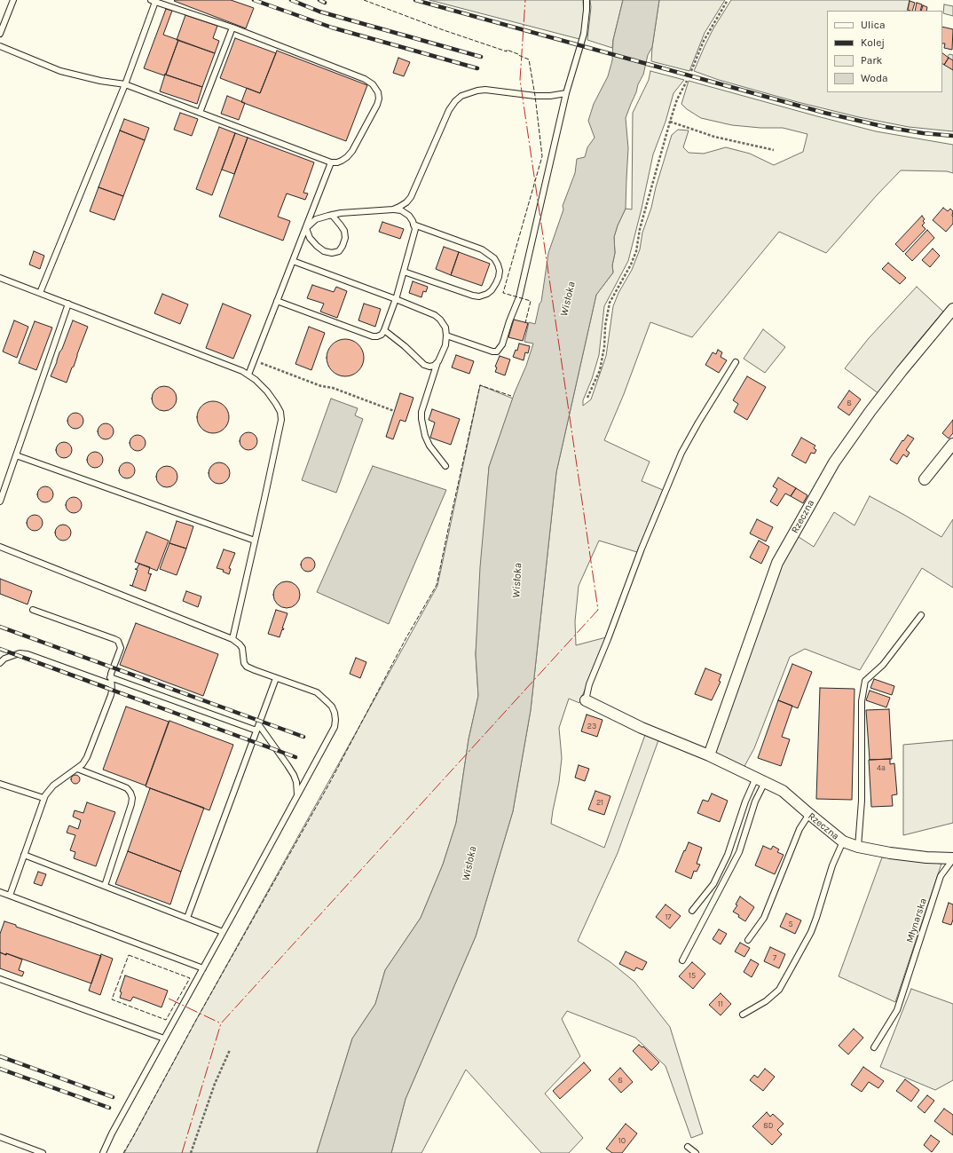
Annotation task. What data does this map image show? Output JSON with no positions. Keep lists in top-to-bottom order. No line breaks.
{"streets":{"street":["Rzeczna"],"lane":["Młynarska"]},"crossings":[["Rzeczna","Młynarska"]],"water":["Wisłoka"],"house_numbers":["8","23","4a","21","17","5","7","15","11","8","8D","10"],"legend":["Ulica","Kolej","Park","Woda"]}
